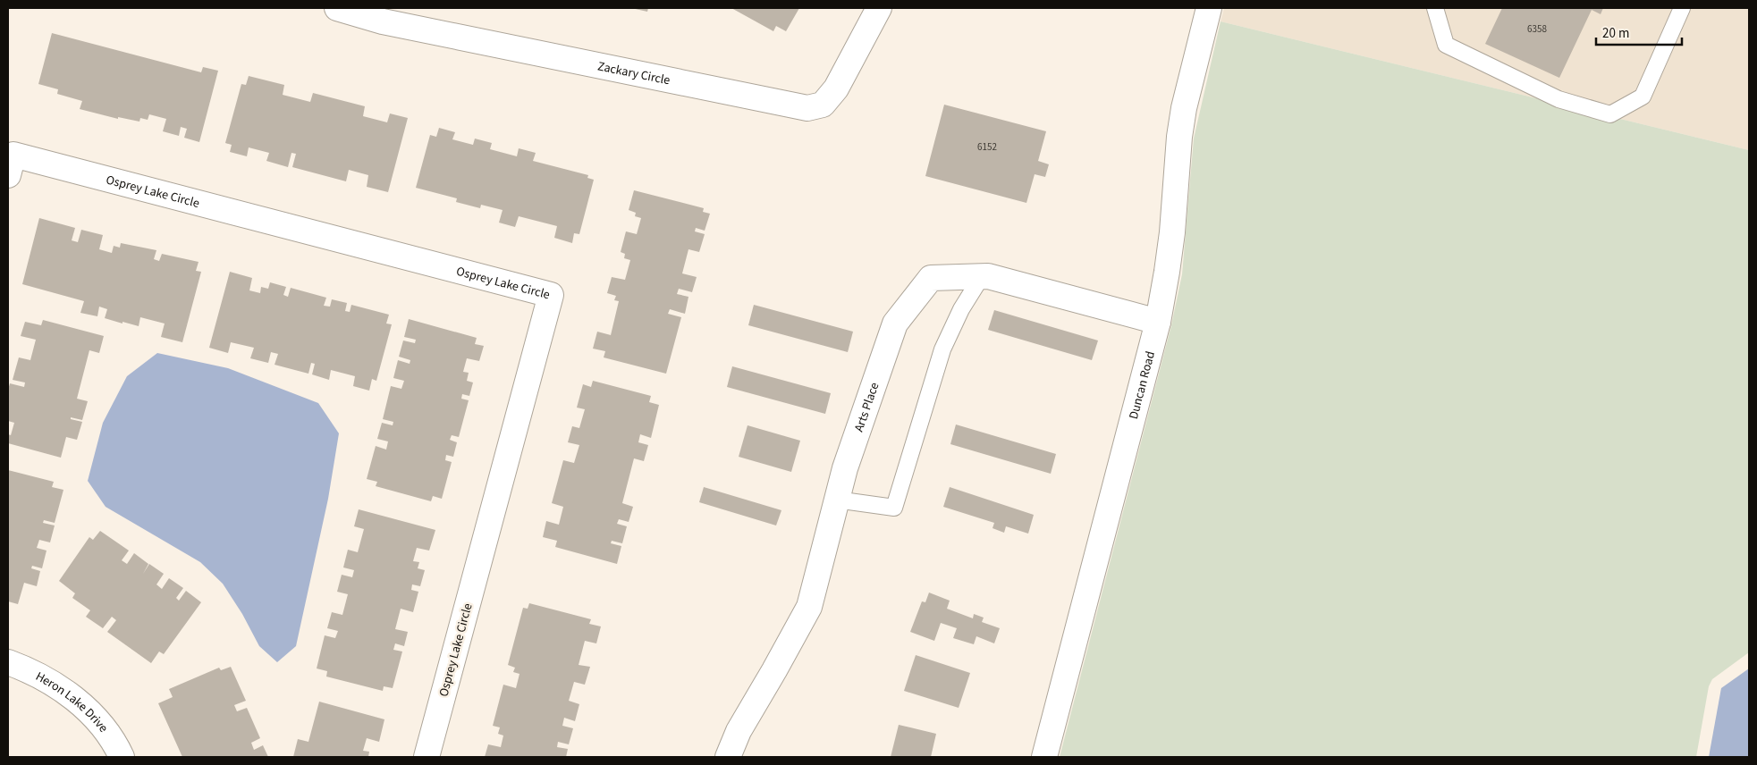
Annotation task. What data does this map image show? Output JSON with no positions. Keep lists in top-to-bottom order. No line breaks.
{"streets":{"street":["Zackary Circle","Osprey Lake Circle","Duncan Road","Arts Place","Heron Lake Drive"]},"crossings":[["Duncan Road","Arts Place"]],"house_numbers":["6358","6152"],"scale_bar":"20 m"}
